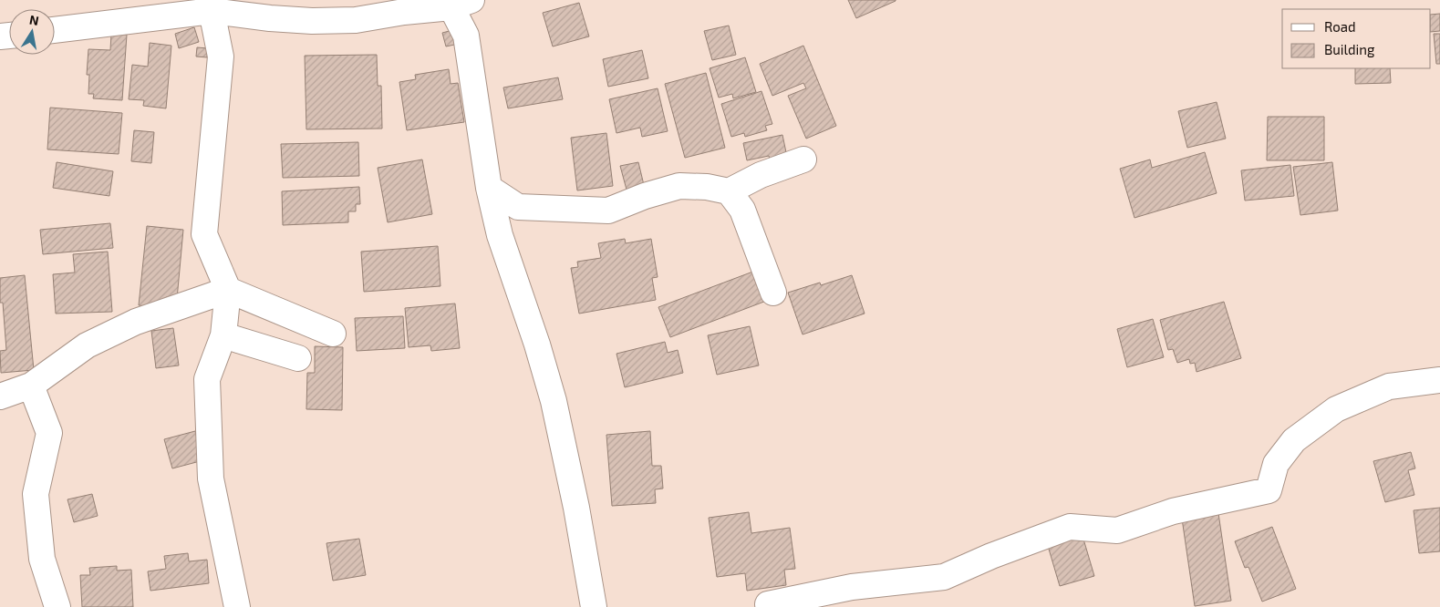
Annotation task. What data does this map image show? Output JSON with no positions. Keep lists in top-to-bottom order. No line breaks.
{"legend":["Road","Building"],"north":"top"}
